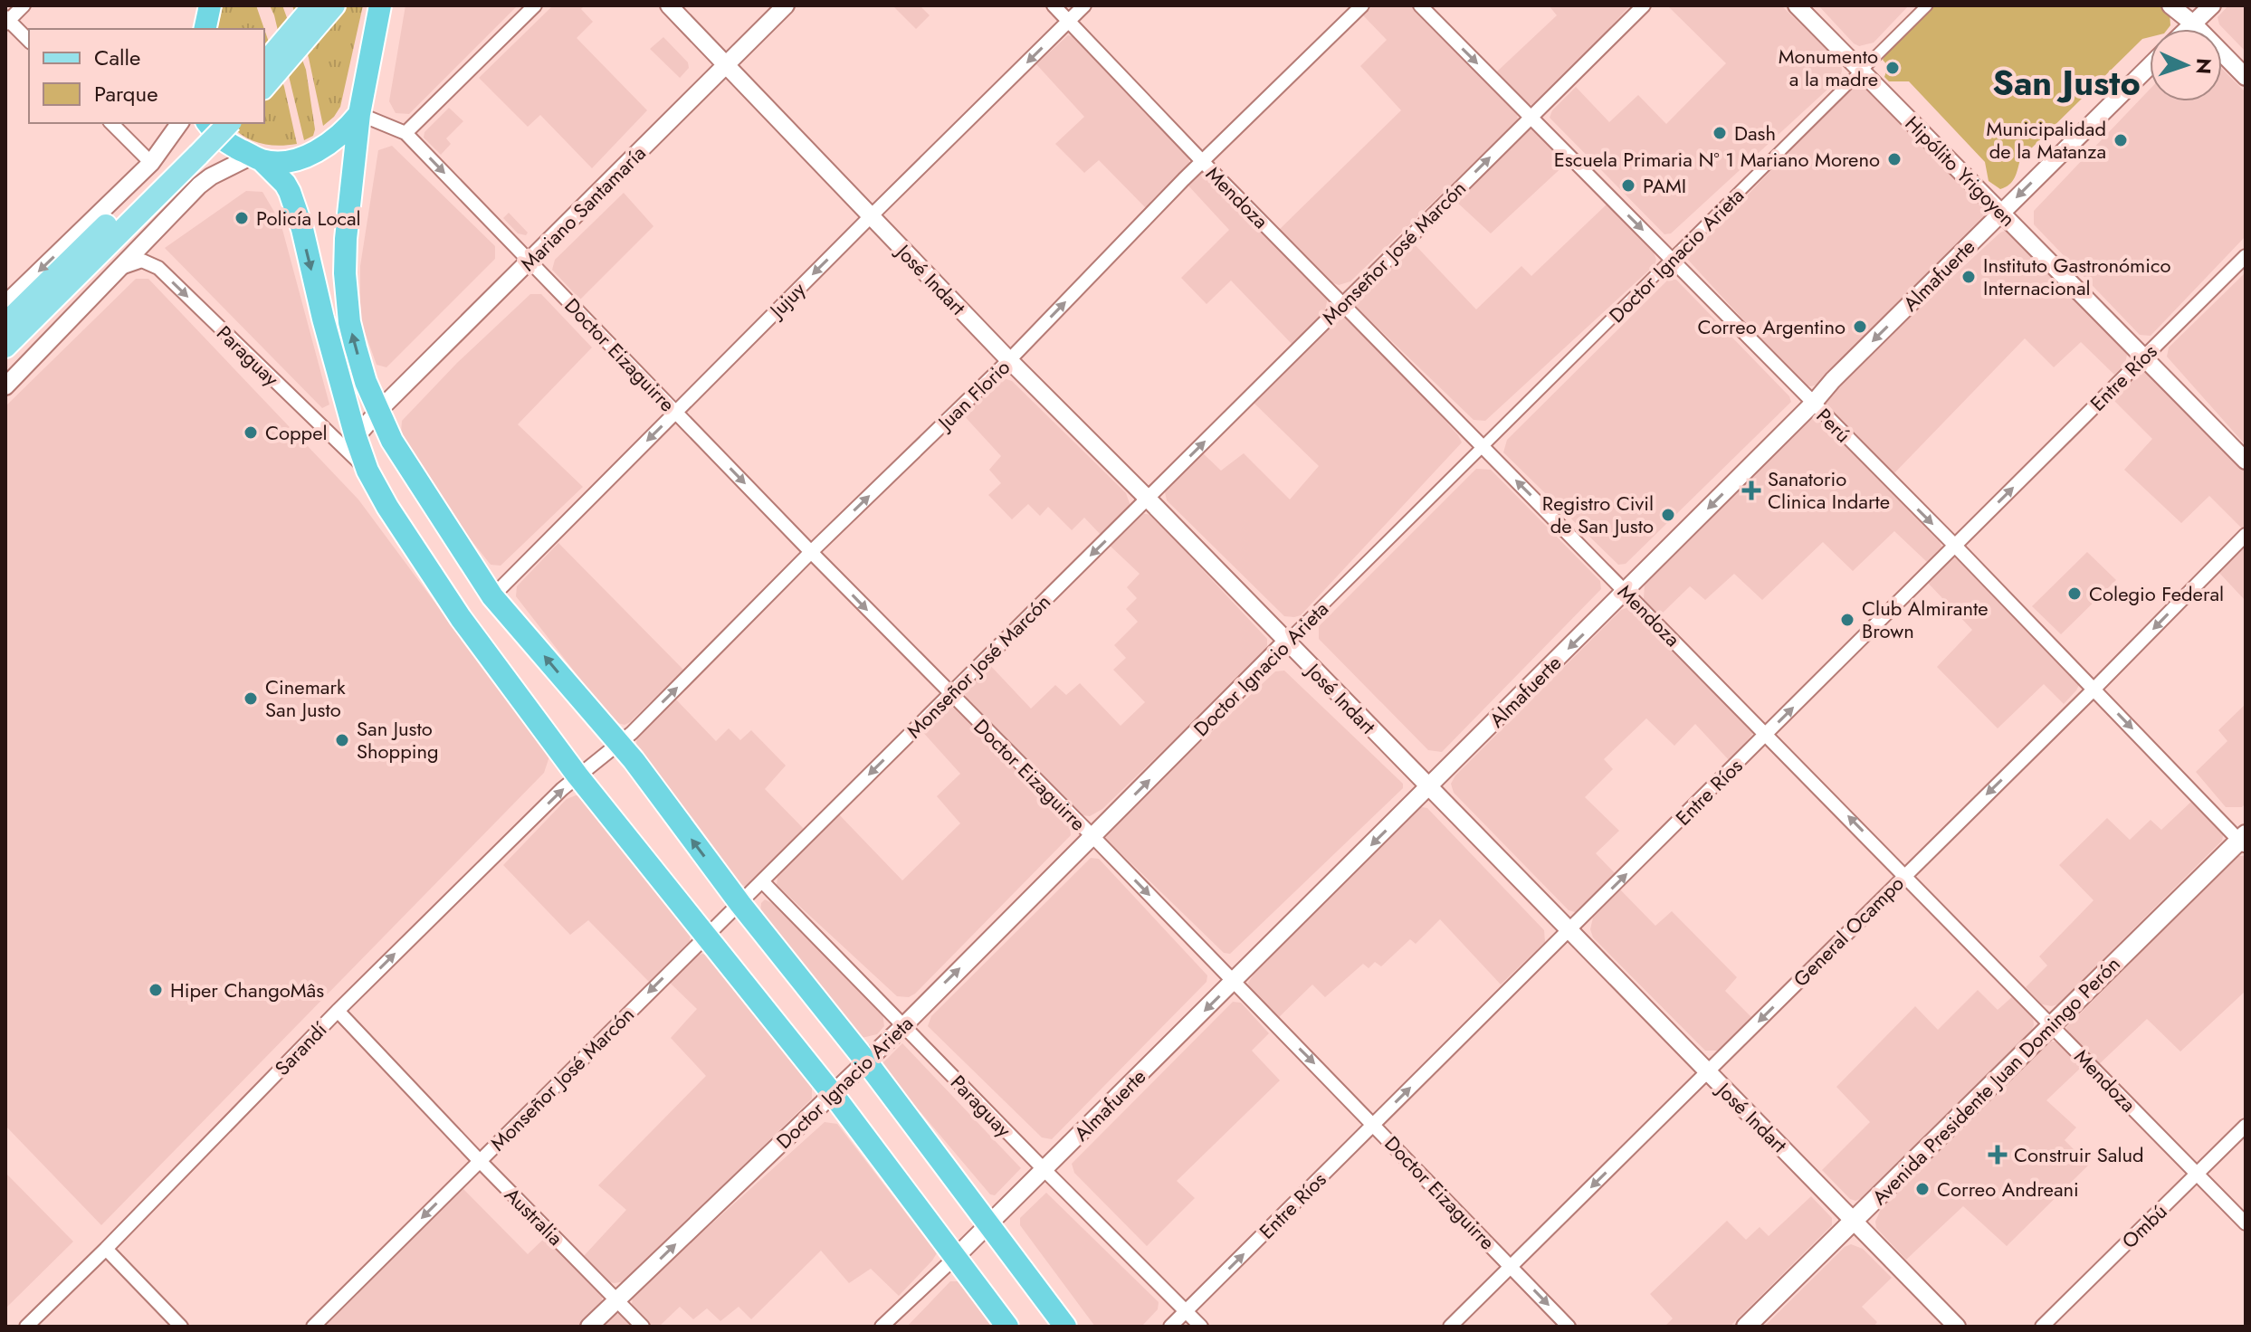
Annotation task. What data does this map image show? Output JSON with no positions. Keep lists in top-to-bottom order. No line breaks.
{"streets":{"main road":["Avenida Presidente Juan Domingo Perón"],"street":["Hipólito Yrigoyen","Mendoza","Mariano Santamaría","Monseñor José Marcón","Doctor Ignacio Arieta","Almafuerte","José Indart","Jujuy","Doctor Eizaguirre","Paraguay","Entre Ríos","Juan Florio","Perú","General Ocampo","Sarandí","Australia","Ombú"]},"crossings":[["Hipólito Yrigoyen","Doctor Ignacio Arieta"],["Hipólito Yrigoyen","Almafuerte"],["Hipólito Yrigoyen","Entre Ríos"],["Mendoza","Monseñor José Marcón"],["Mendoza","Doctor Ignacio Arieta"],["Mendoza","Almafuerte"],["Mendoza","Jujuy"],["Mendoza","Entre Ríos"],["Mendoza","Juan Florio"],["Mendoza","General Ocampo"],["Mendoza","Avenida Presidente Juan Domingo Perón"],["Mendoza","Ombú"],["Mariano Santamaría","José Indart"],["Mariano Santamaría","Doctor Eizaguirre"],["Monseñor José Marcón","José Indart"],["Monseñor José Marcón","Doctor Eizaguirre"],["Monseñor José Marcón","Paraguay"],["Monseñor José Marcón","Perú"],["Monseñor José Marcón","Australia"],["Doctor Ignacio Arieta","José Indart"],["Doctor Ignacio Arieta","Doctor Eizaguirre"],["Doctor Ignacio Arieta","Paraguay"],["Doctor Ignacio Arieta","Perú"],["Doctor Ignacio Arieta","Australia"],["Almafuerte","José Indart"],["Almafuerte","Doctor Eizaguirre"],["Almafuerte","Paraguay"],["Almafuerte","Perú"],["José Indart","Jujuy"],["José Indart","Entre Ríos"],["José Indart","Juan Florio"],["José Indart","General Ocampo"],["José Indart","Avenida Presidente Juan Domingo Perón"],["Jujuy","Doctor Eizaguirre"],["Doctor Eizaguirre","Entre Ríos"],["Doctor Eizaguirre","Juan Florio"],["Doctor Eizaguirre","General Ocampo"],["Paraguay","Entre Ríos"],["Entre Ríos","Perú"],["Juan Florio","Sarandí"],["Perú","General Ocampo"],["Perú","Avenida Presidente Juan Domingo Perón"],["Sarandí","Australia"]],"one_way":["Doctor Ignacio Arieta","Almafuerte","Jujuy","Doctor Eizaguirre","Entre Ríos","Juan Florio","Perú","General Ocampo","Sarandí"],"districts":["San Justo"],"places":{"other":["Monumento a la madre","Dash","Municipalidad de la Matanza","Escuela Primaria N° 1 Mariano Moreno","PAMI","Policía Local","Instituto Gastronómico Internacional","Correo Argentino","Coppel","Registro Civil de San Justo","Colegio Federal","Club Almirante Brown","Cinemark San Justo","San Justo Shopping","Hiper ChangoMâs","Correo Andreani"],"health":["Sanatorio Clinica Indarte","Construir Salud"]},"legend":["Calle","Parque"],"north":"right"}
